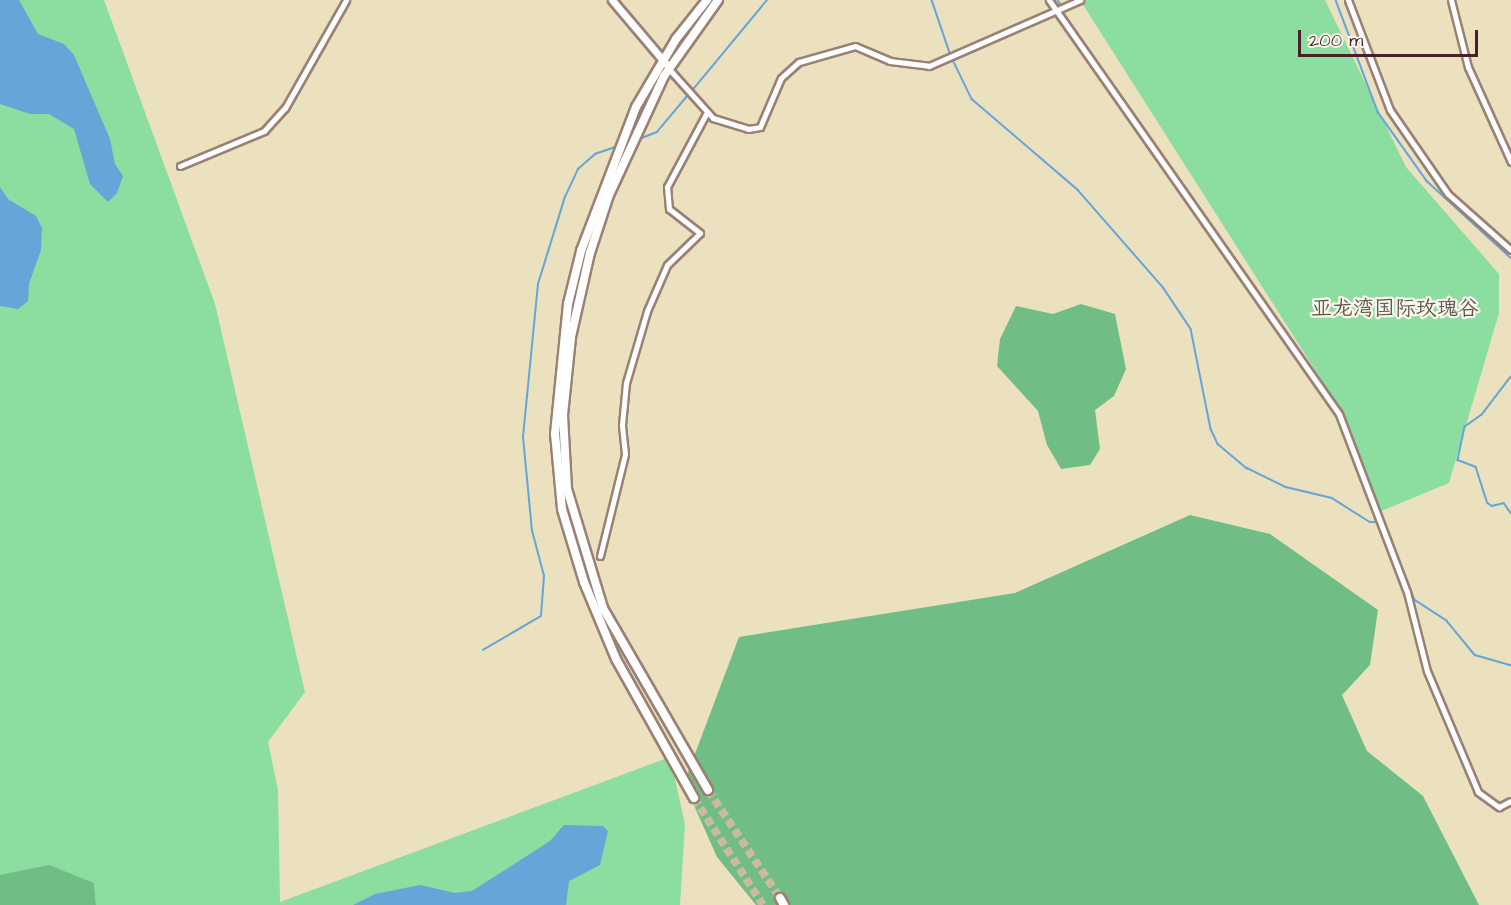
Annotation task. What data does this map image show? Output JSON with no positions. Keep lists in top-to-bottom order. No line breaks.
{"parks":["亚龙湾国际玫瑰谷"],"scale_bar":"200 m"}
